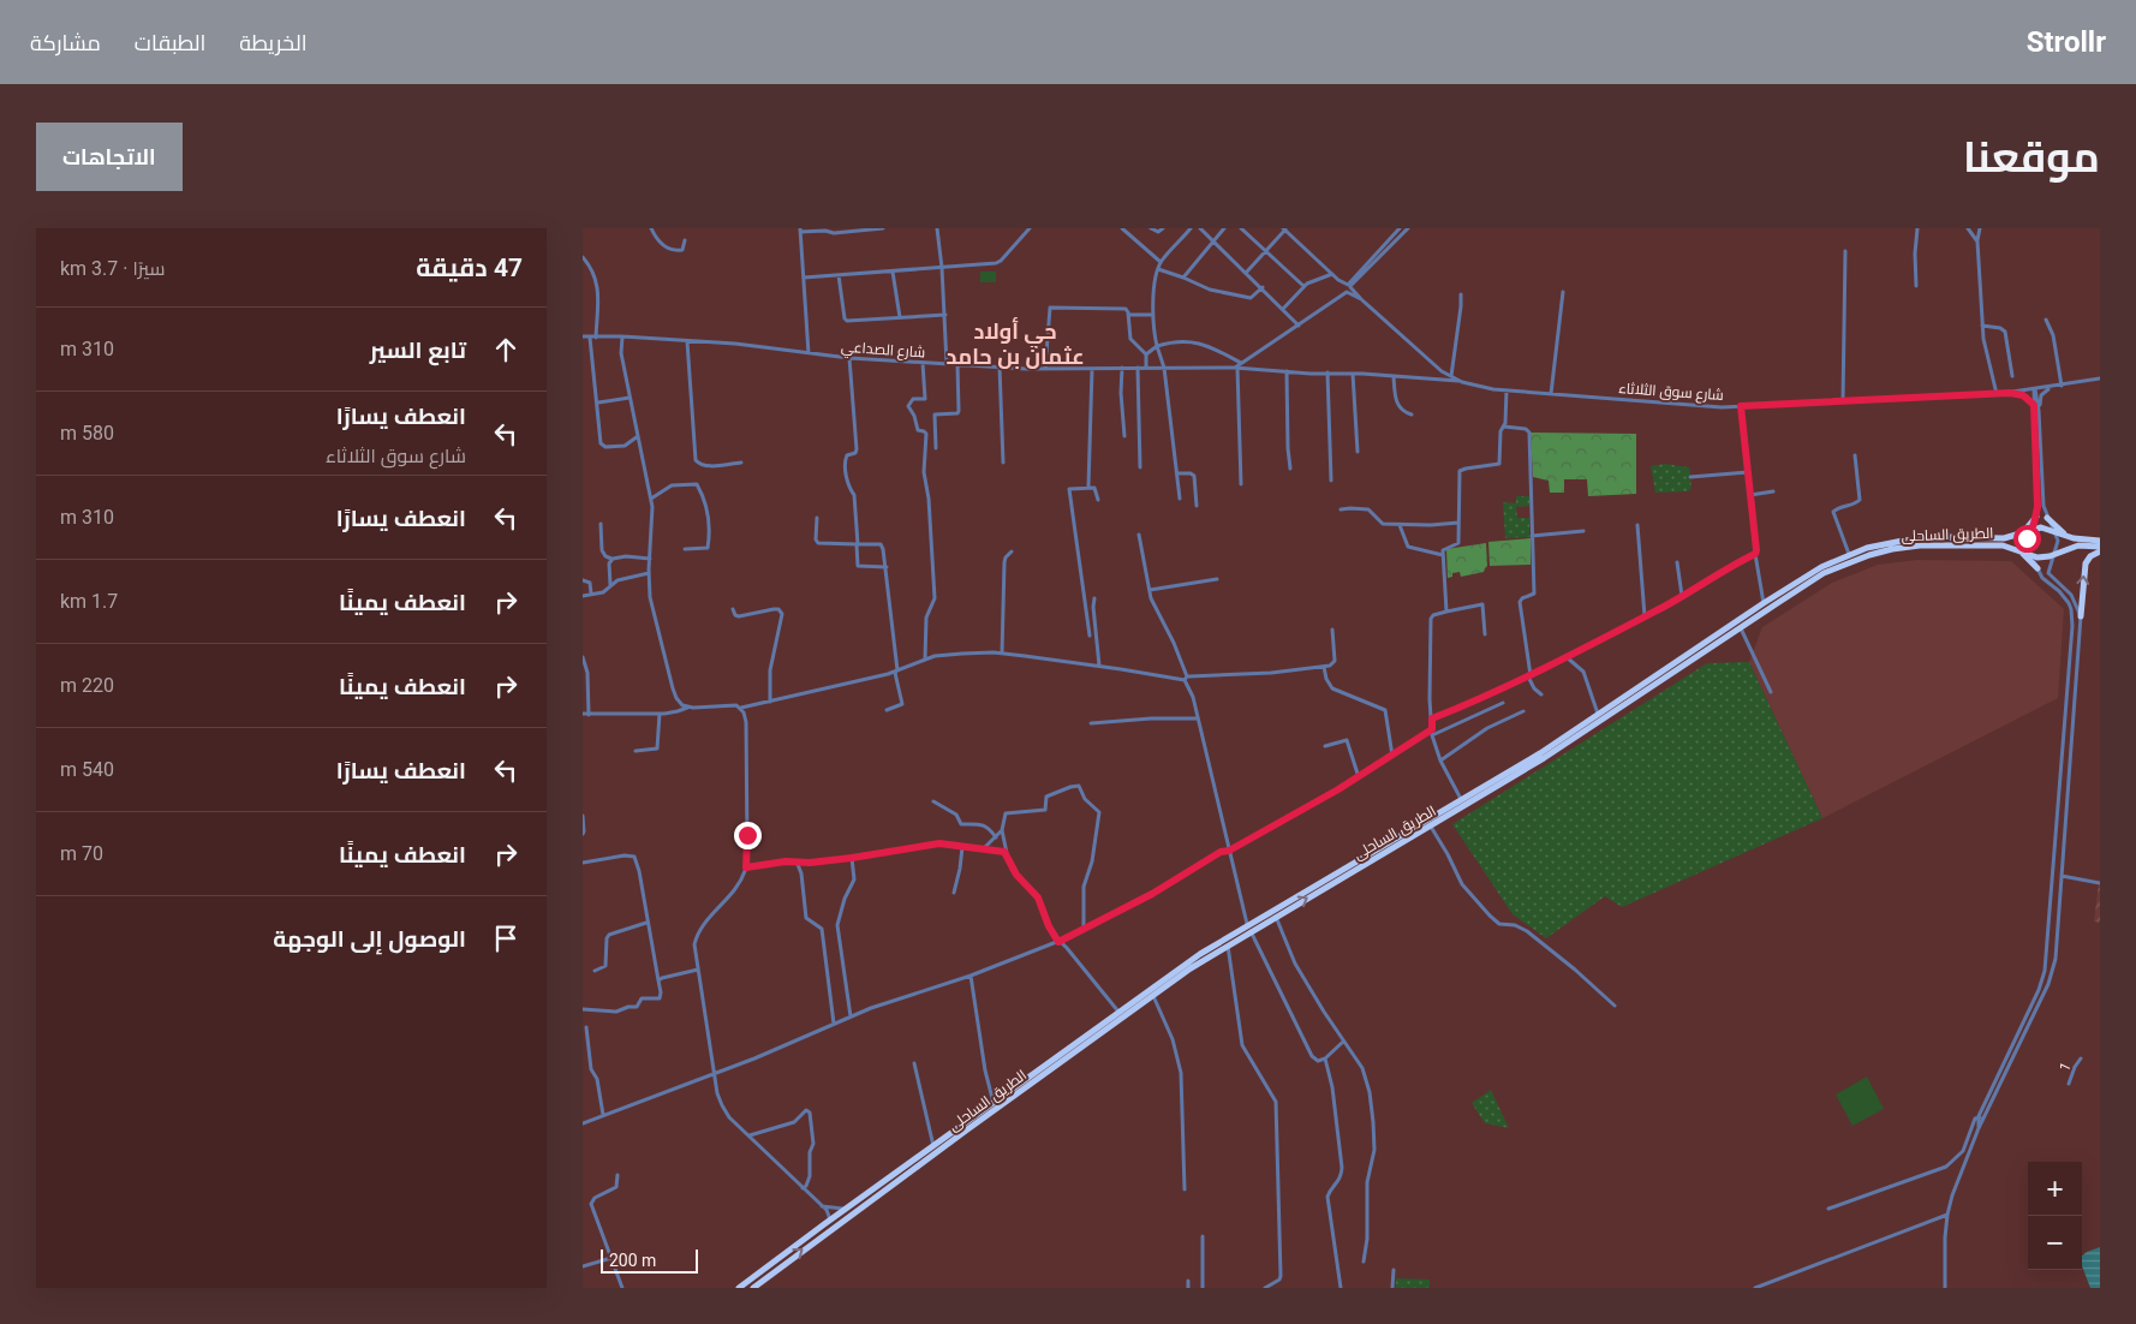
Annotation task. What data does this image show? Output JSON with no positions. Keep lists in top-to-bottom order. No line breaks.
{"streets":{"highway":["الطريق الساحلى"],"street":["شارع الصداعي","شارع سوق الثلاثاء","1"]},"crossings":[["شارع الصداعي","شارع سوق الثلاثاء"]],"districts":["حي أولاد عثمان بن حامد"],"scale_bar":"200 m","page":{"header":"Strollr","nav":["الخريطة","الطبقات","مشاركة"],"title":"موقعنا","buttons":"الاتجاهات","heading":["47 دقيقة","سيرًا · 3.7 km"],"list":[["تابع السير","310 m"],["انعطف يسارًا","شارع سوق الثلاثاء","580 m"],["انعطف يسارًا","310 m"],["انعطف يمينًا","1.7 km"],["انعطف يمينًا","220 m"],["انعطف يسارًا","540 m"],["انعطف يمينًا","70 m"],"الوصول إلى الوجهة"],"map_buttons":["+","−"],"scale":"200 m"}}
